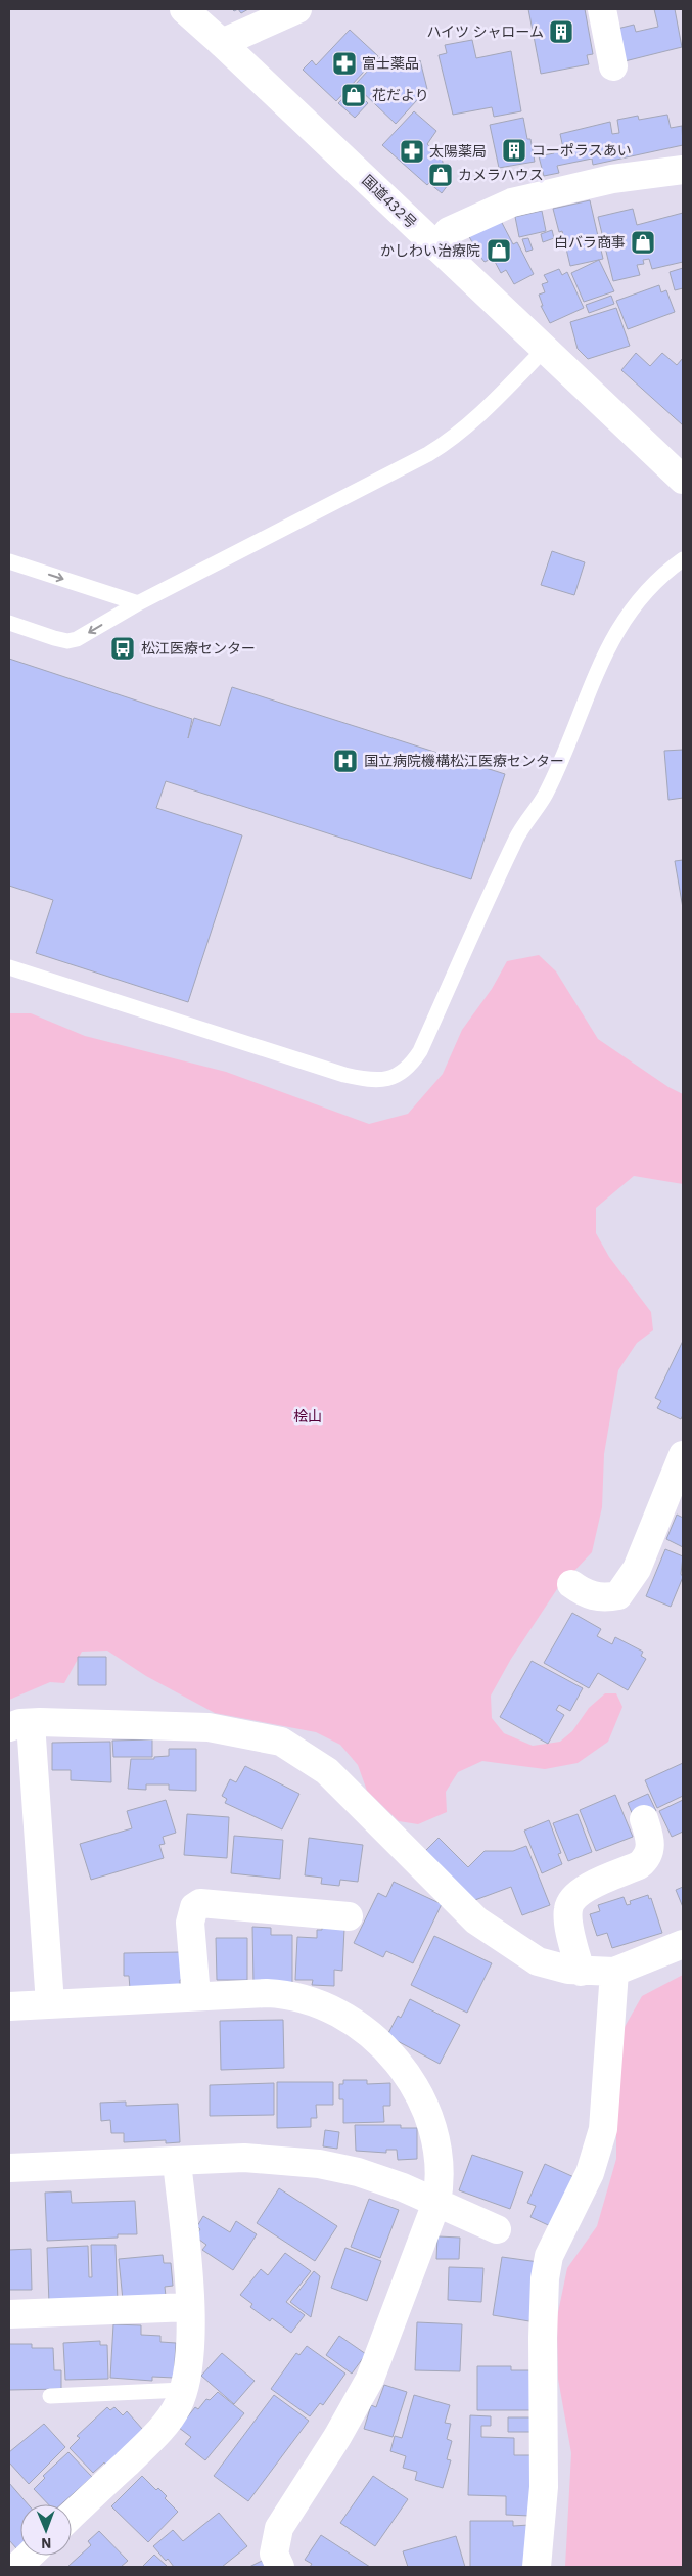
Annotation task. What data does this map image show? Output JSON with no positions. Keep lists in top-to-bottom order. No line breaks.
{"streets":{"main road":["国道432号"]},"parks":["桧山"],"places":{"building":["ハイツ シャローム","コーポラスあい"],"pharmacy":["富士薬品","太陽薬局"],"shop":["花だより","カメラハウス","白バラ商事","かしわい治療院"],"bus stop":["松江医療センター"],"hospital":["国立病院機構松江医療センター"]},"north":"bottom"}
